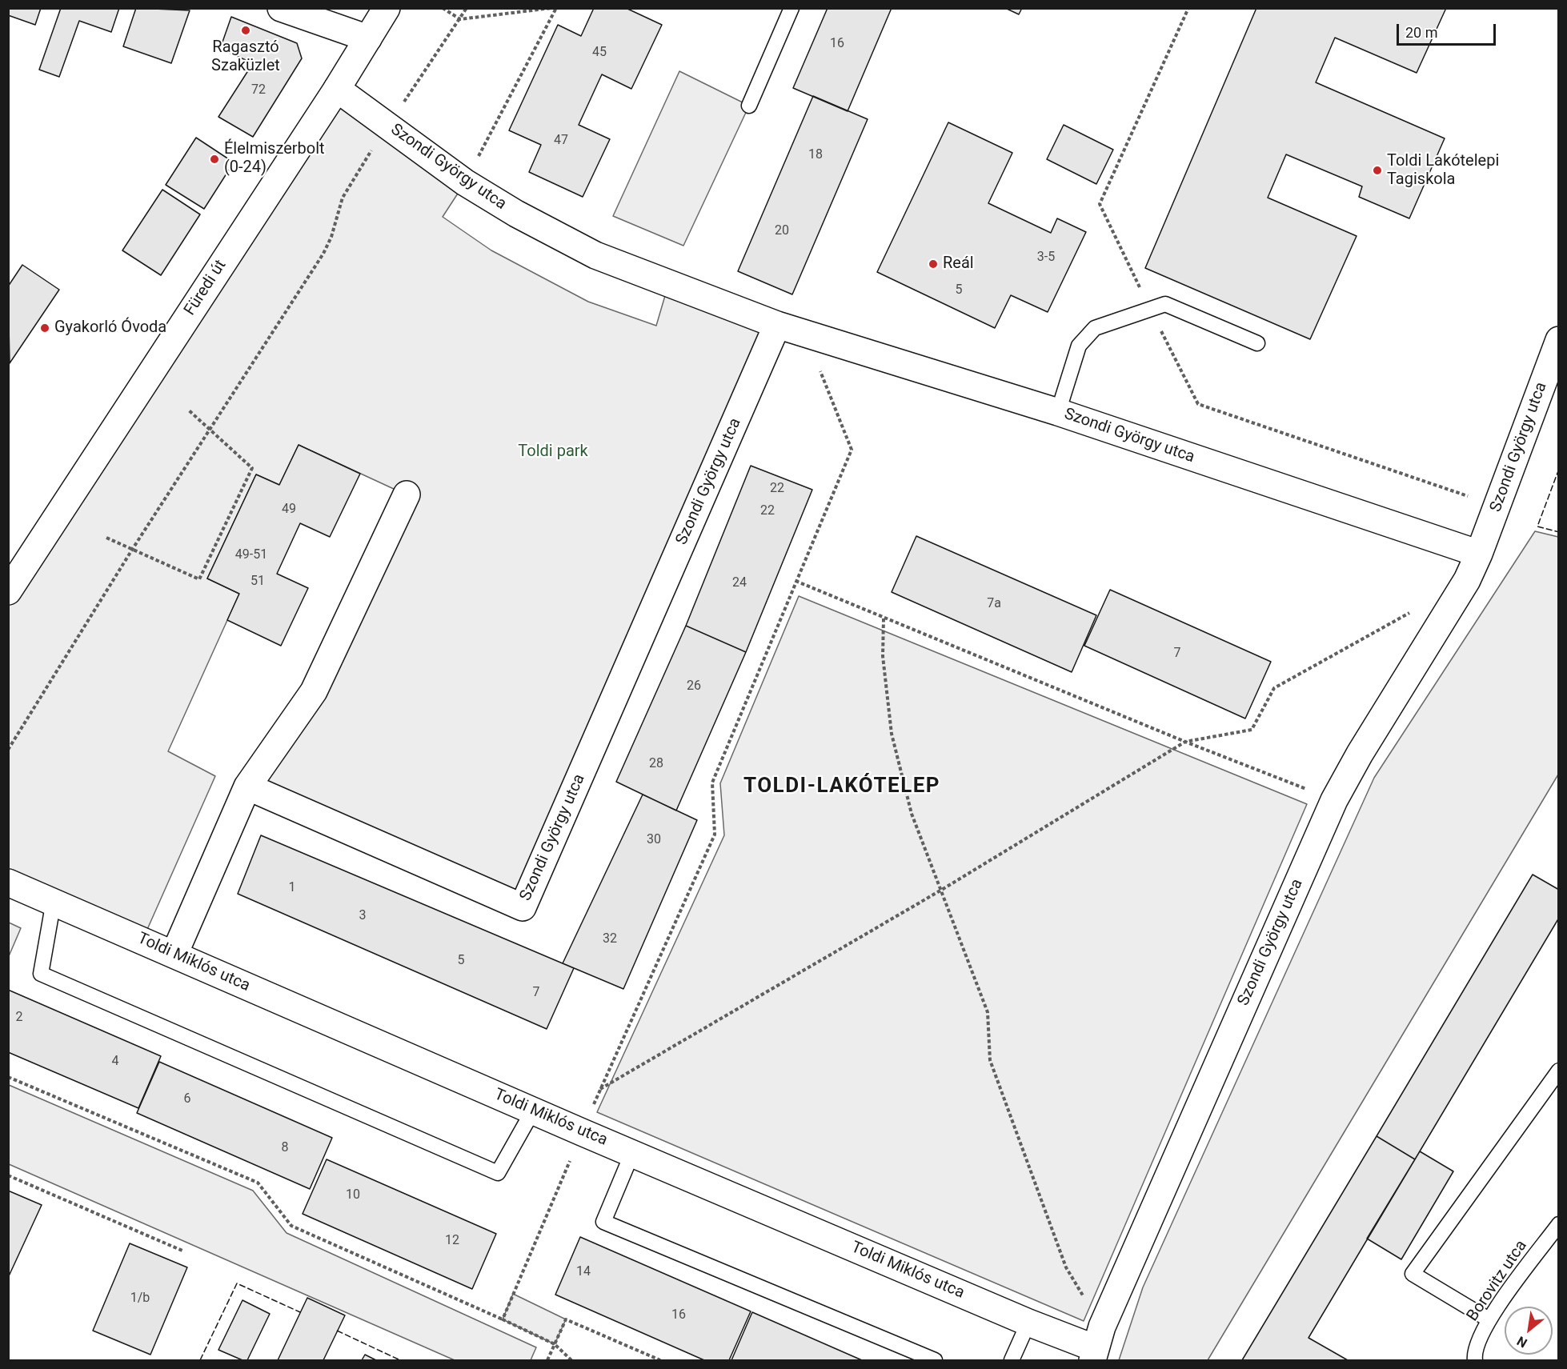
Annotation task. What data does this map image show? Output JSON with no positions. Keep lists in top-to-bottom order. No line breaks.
{"streets":{"street":["Szondi György utca","Füredi út","Toldi Miklós utca"],"lane":["Borovitz utca"]},"crossings":[["Szondi György utca","Füredi út"],["Szondi György utca","Toldi Miklós utca"]],"districts":["TOLDI-LAKÓTELEP"],"parks":["Toldi park"],"places":["Ragasztó Szaküzlet","Élelmiszerbolt (0-24)","Toldi Lakótelepi Tagiskola","Reál","Gyakorló Óvoda"],"house_numbers":["16","45","72","47","18","20","3-5","5","22","49","22","49-51","51","24","7a","7","26","28","30","1","3","32","5","7","2","4","6","8","10","12","14","1/b","16"],"scale_bar":"20 m","north":"bottom left"}
